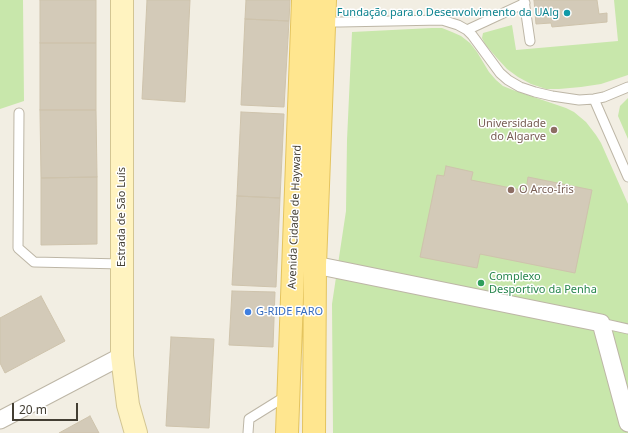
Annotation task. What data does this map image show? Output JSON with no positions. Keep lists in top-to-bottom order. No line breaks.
{"streets":{"main road":["Avenida Cidade de Hayward"],"street":["Estrada de São Luís"]},"places":["Fundação para o Desenvolvimento da UAlg","Universidade do Algarve","O Arco-Íris","Complexo Desportivo da Penha","G-RIDE FARO"],"scale_bar":"20 m"}
